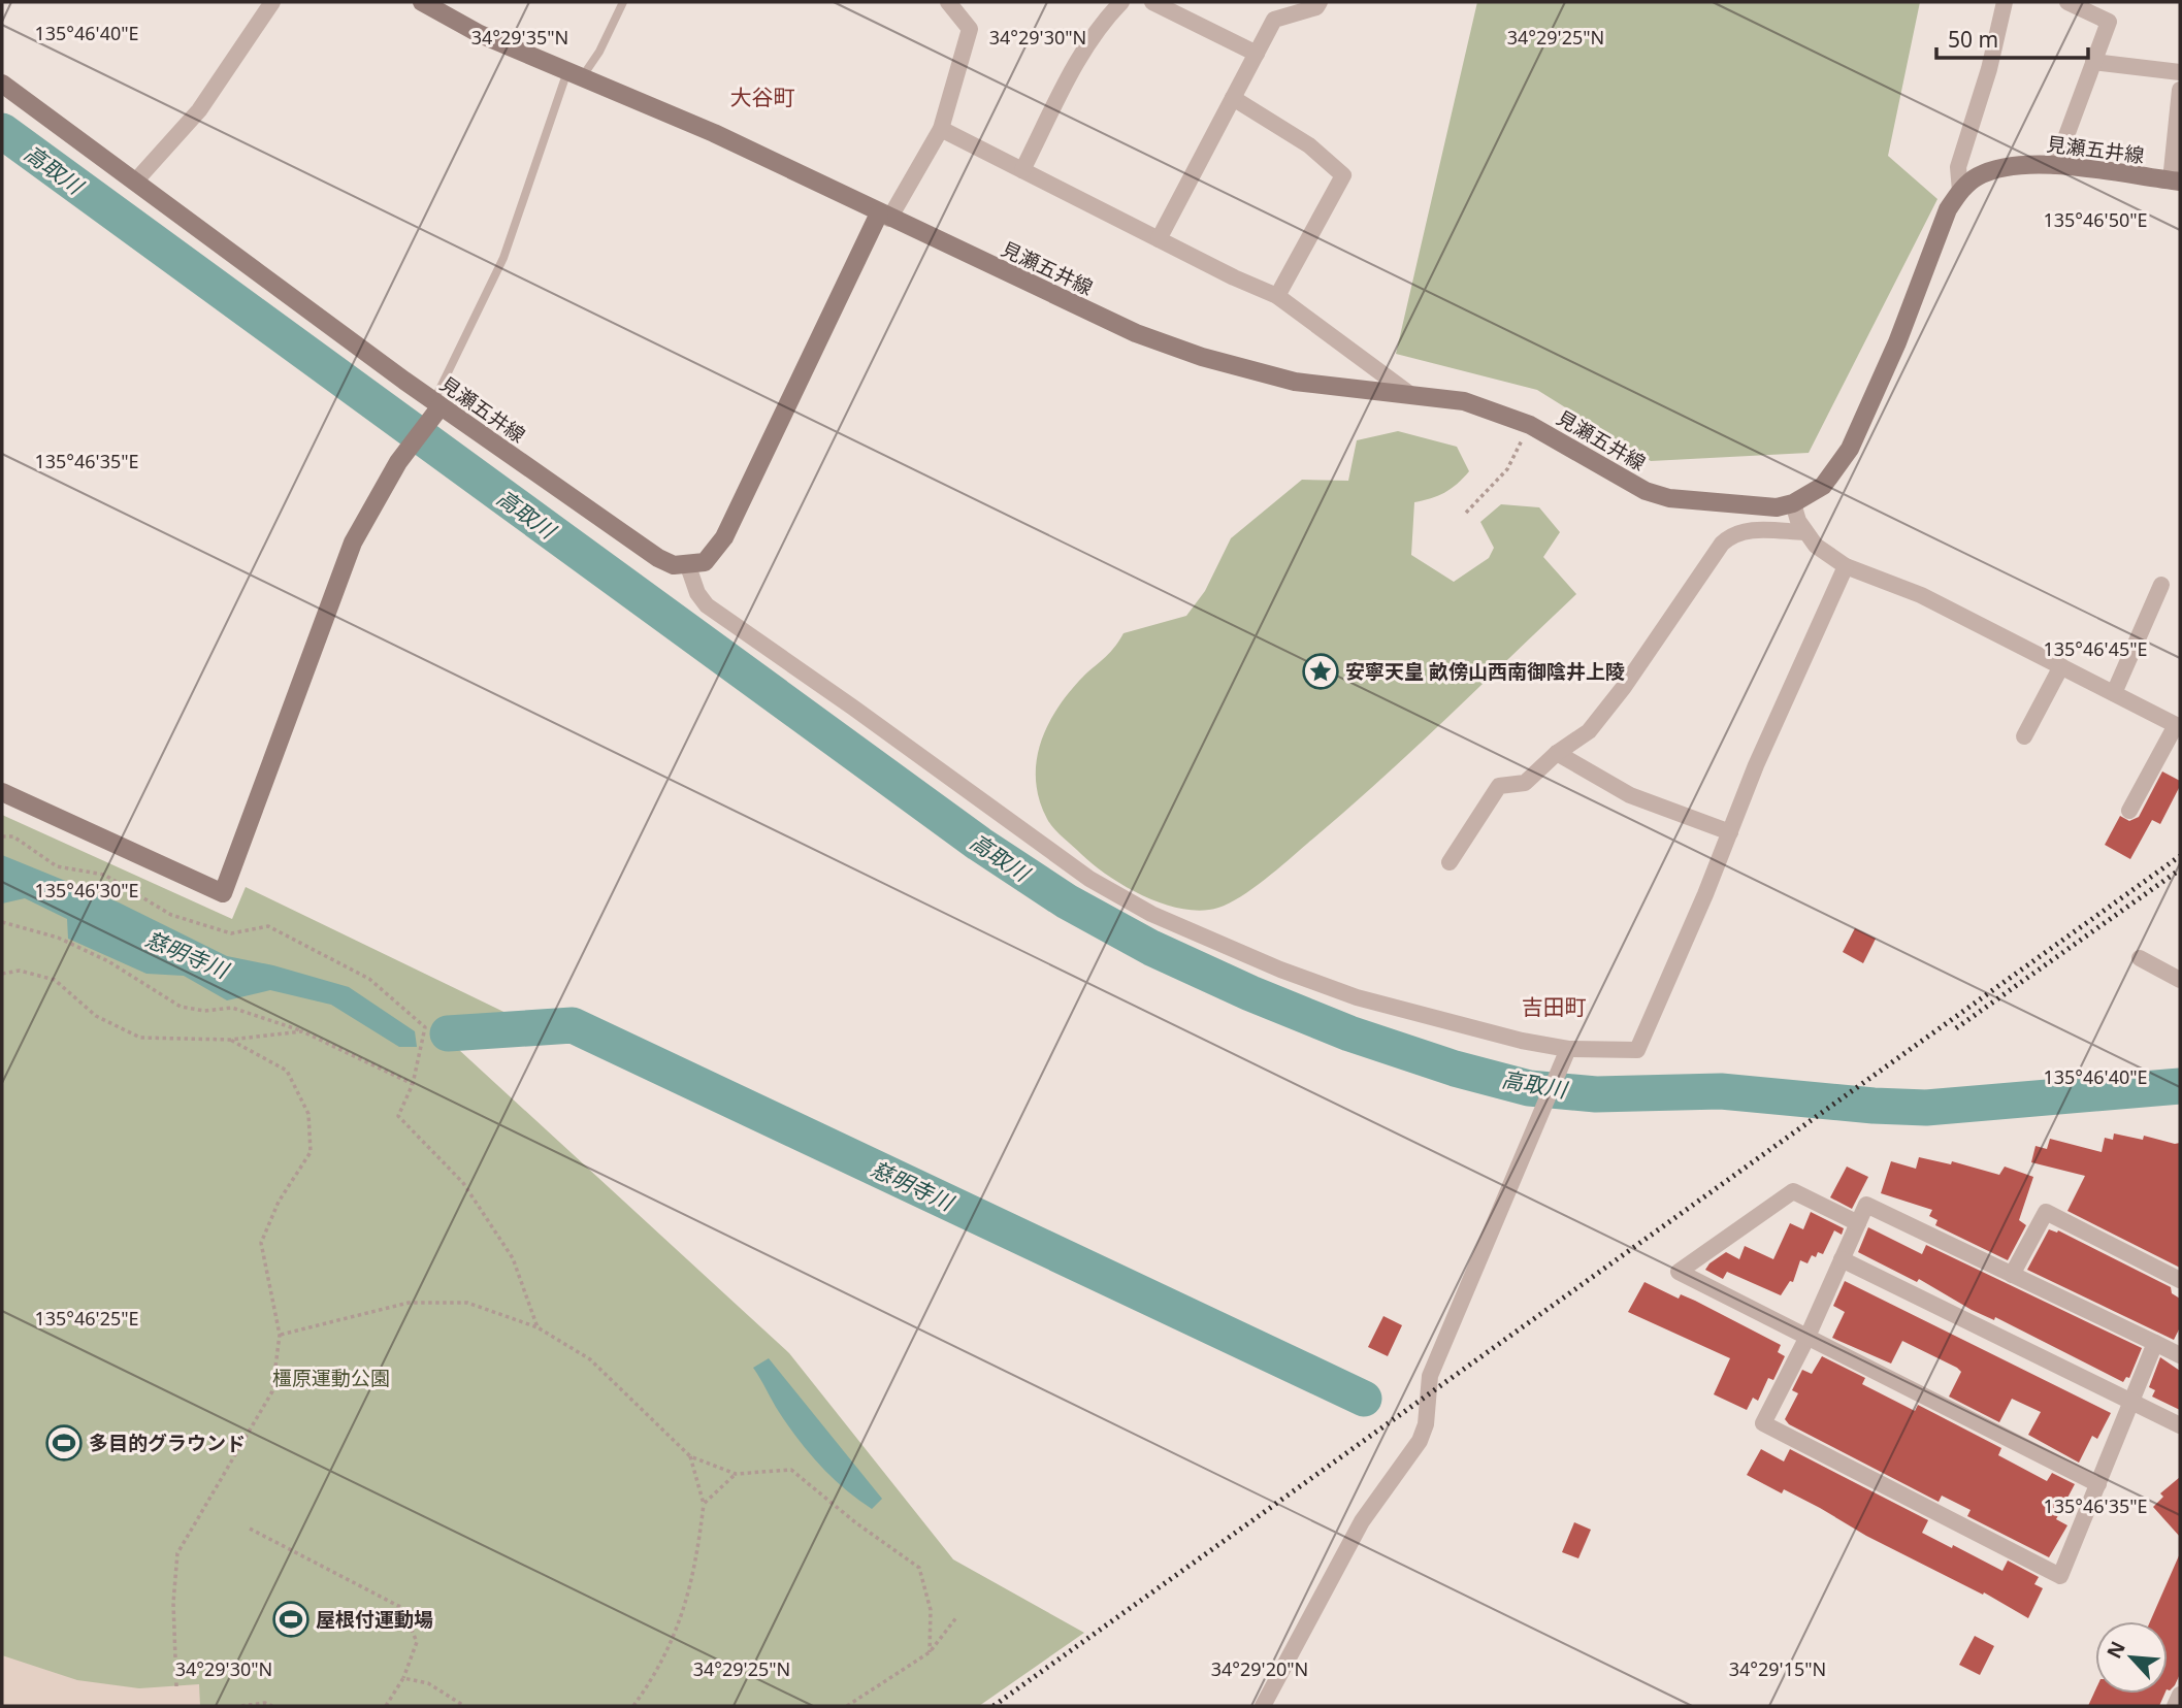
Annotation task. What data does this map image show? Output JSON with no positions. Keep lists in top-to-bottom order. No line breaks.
{"streets":{"main road":["見瀬五井線"]},"districts":["大谷町","吉田町"],"water":["高取川","慈明寺川"],"parks":["橿原運動公園"],"places":{"place":["安寧天皇 畝傍山西南御陰井上陵"],"sports":["多目的グラウンド","屋根付運動場"]},"scale_bar":"50 m","north":"top left","coordinates":["135°46'40\"E","34°29'35\"N","34°29'30\"N","34°29'25\"N","135°46'50\"E","135°46'35\"E","135°46'45\"E","135°46'30\"E","135°46'25\"E","34°29'20\"N","34°29'15\"N"]}
